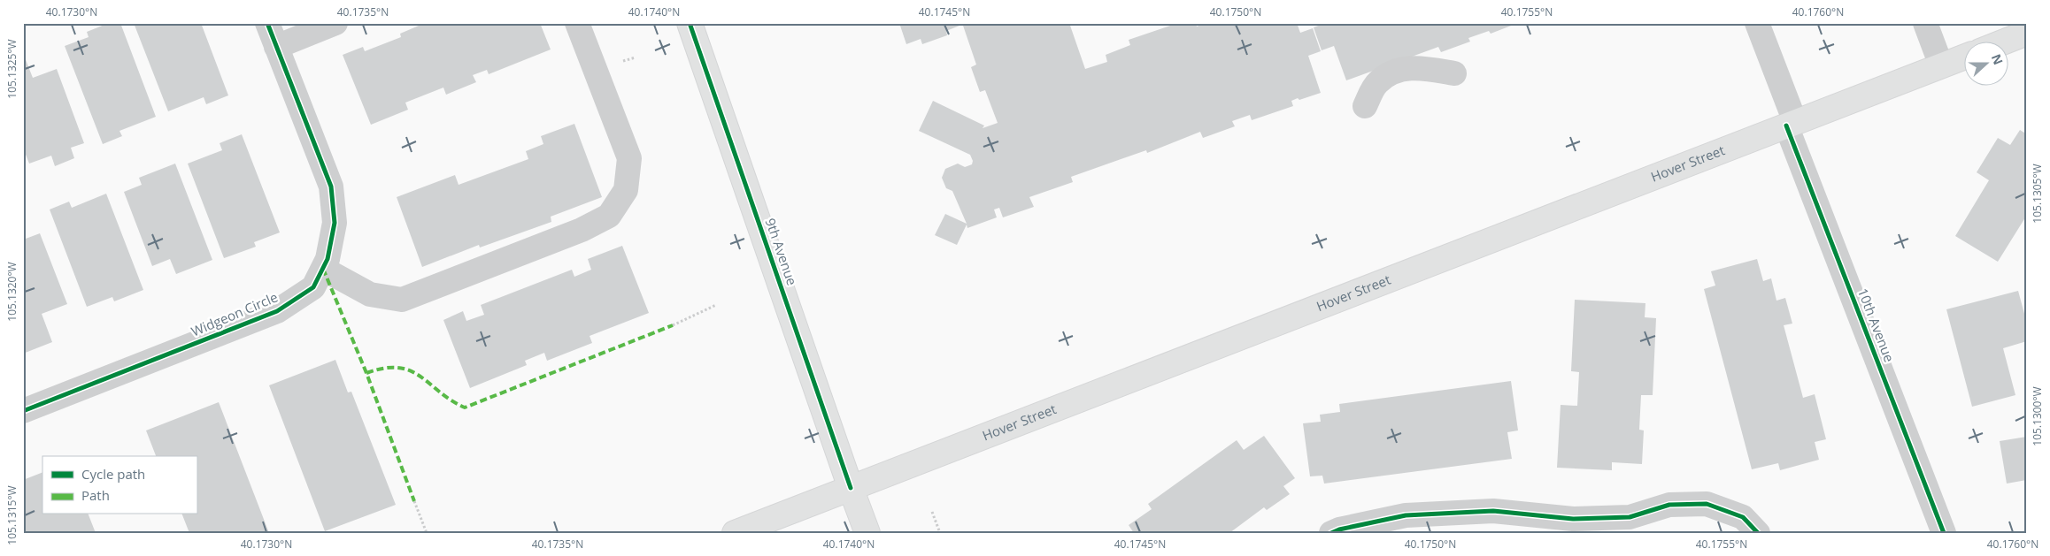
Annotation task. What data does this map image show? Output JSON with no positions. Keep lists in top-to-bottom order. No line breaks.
{"streets":{"main road":["Hover Street","9th Avenue"],"street":["Widgeon Circle","10th Avenue"]},"crossings":[["Hover Street","9th Avenue"],["Hover Street","10th Avenue"]],"legend":["Cycle path","Path"],"north":"right","coordinates":["40.1730°N","40.1735°N","40.1740°N","40.1745°N","40.1750°N","40.1755°N","40.1760°N","105.1325°W","105.1305°W","105.1320°W","105.1300°W","105.1315°W"]}
